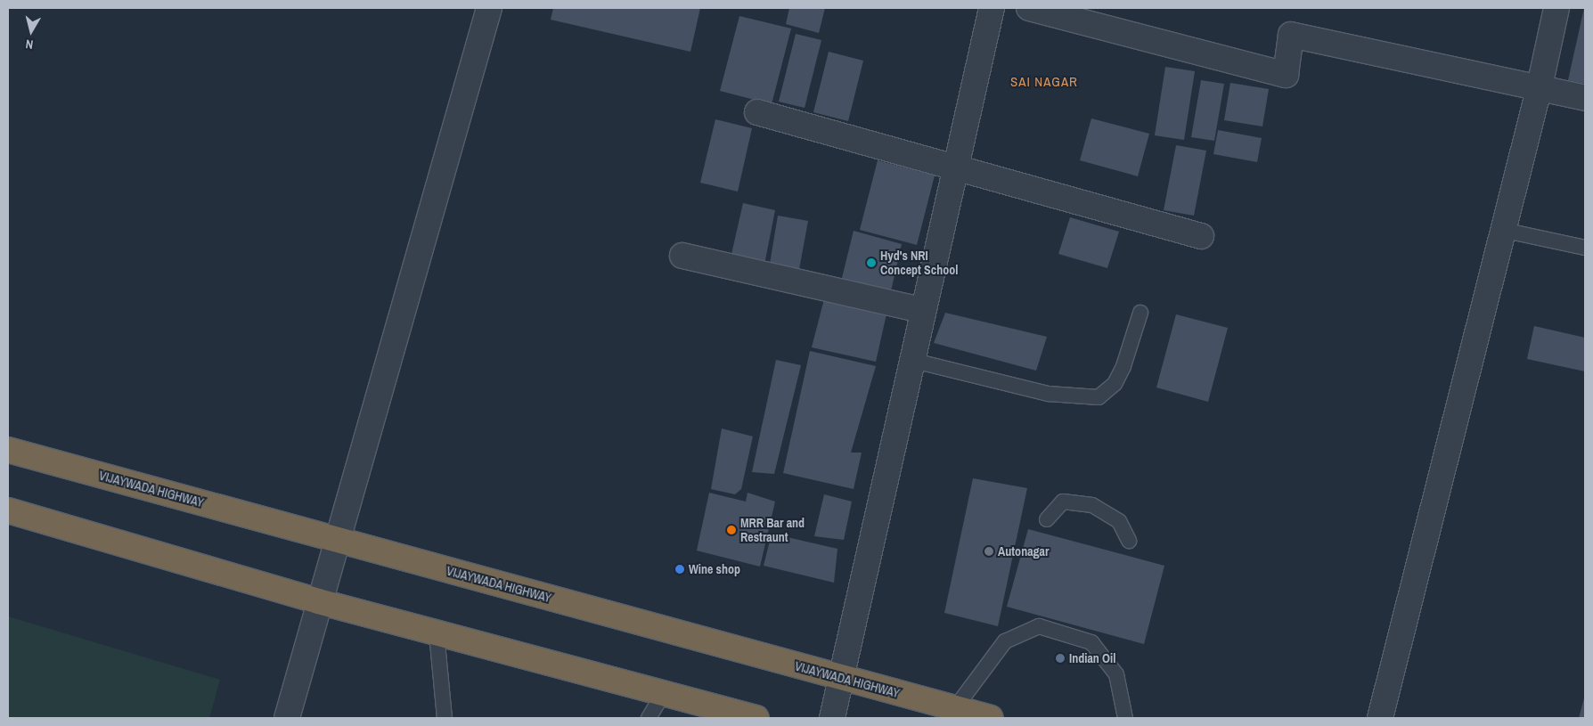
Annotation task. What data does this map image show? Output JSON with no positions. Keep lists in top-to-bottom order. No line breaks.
{"streets":{"highway":["VIJAYWADA HIGHWAY"]},"districts":["SAI NAGAR"],"places":["Hyd's NRI Concept School","MRR Bar and Restraunt","Autonagar","Wine shop","Indian Oil"],"north":"bottom"}
